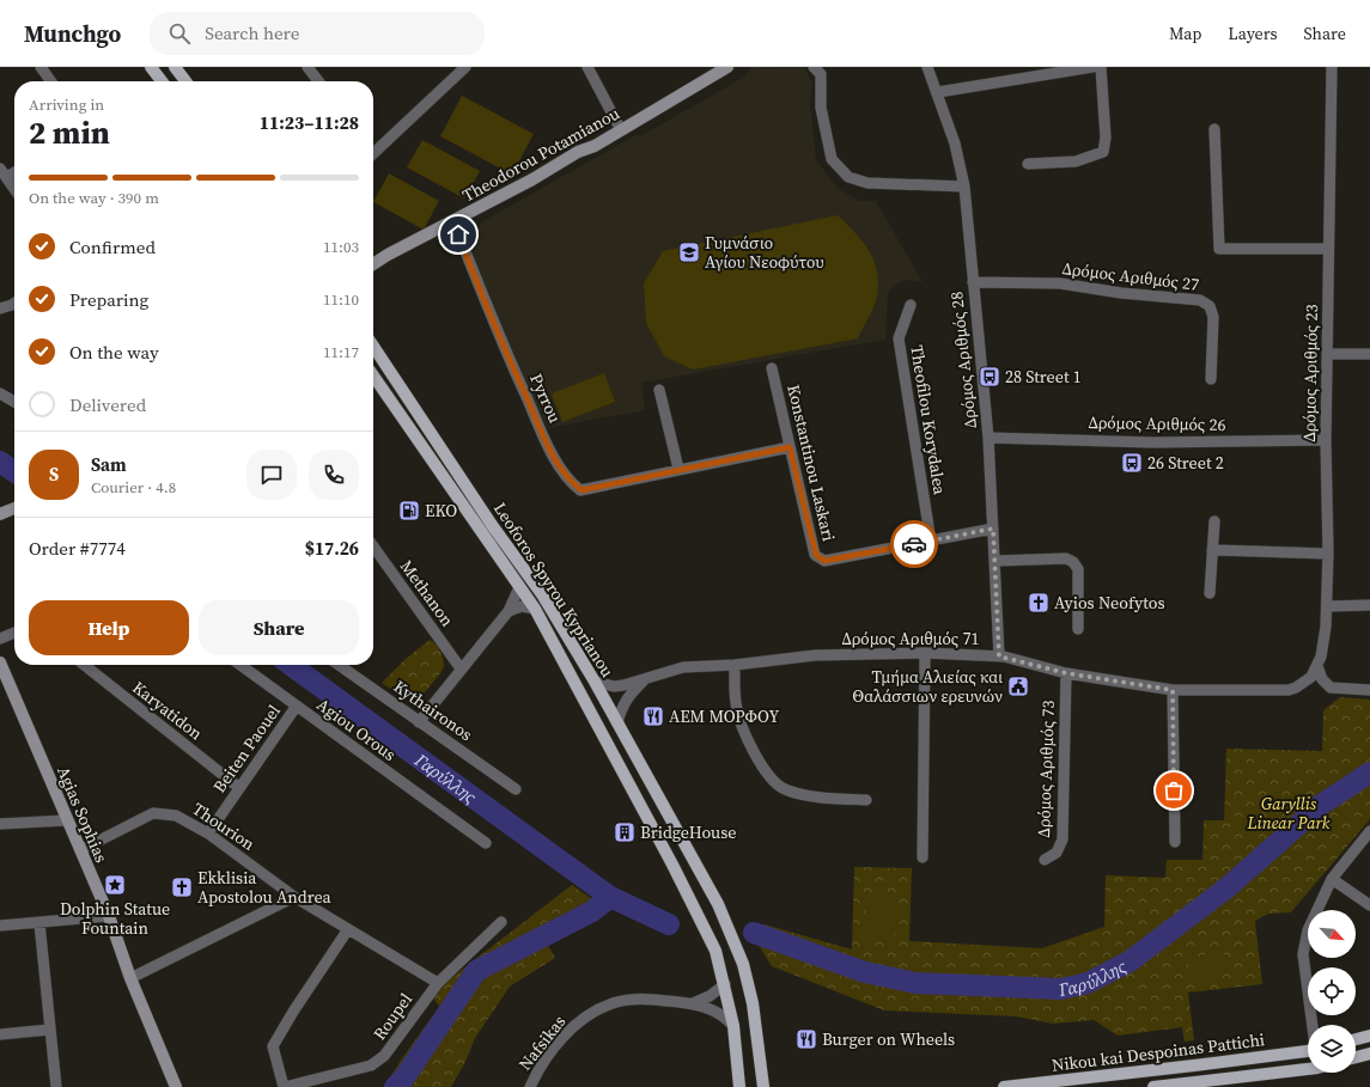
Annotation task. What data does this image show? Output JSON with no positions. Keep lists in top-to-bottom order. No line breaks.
{"streets":{"main road":["Leoforos Spyrou Kyprianou","Nikou kai Despoinas Pattichi"],"street":["Theodorou Potamianou","Δρόμος Αριθμός 27","Δρόμος Αριθμός 28","Δρόμος Αριθμός 23","Pyrrou","Theofilou Korydalea","Δρόμος Αριθμός 26","Konstantinou Laskari","Methanon","Δρόμος Αριθμός 71","Karyatidon","Kythaironos","Agiou Orous","Beiten Paouel","Δρόμος Αριθμός 73","Agias Sophias","Thourion","Roupel","Nafsikas"]},"crossings":[["Theodorou Potamianou","Pyrrou"],["Δρόμος Αριθμός 27","Δρόμος Αριθμός 28"],["Δρόμος Αριθμός 28","Δρόμος Αριθμός 26"],["Δρόμος Αριθμός 28","Δρόμος Αριθμός 71"],["Δρόμος Αριθμός 23","Δρόμος Αριθμός 26"],["Δρόμος Αριθμός 23","Δρόμος Αριθμός 71"],["Pyrrou","Konstantinou Laskari"],["Theofilou Korydalea","Konstantinou Laskari"],["Leoforos Spyrou Kyprianou","Δρόμος Αριθμός 71"],["Leoforos Spyrou Kyprianou","Nafsikas"],["Δρόμος Αριθμός 71","Δρόμος Αριθμός 73"],["Karyatidon","Beiten Paouel"],["Agiou Orous","Beiten Paouel"],["Beiten Paouel","Thourion"],["Agias Sophias","Thourion"],["Thourion","Roupel"]],"water":["Γαρύλλης"],"parks":["Garyllis Linear Park"],"places":{"school or university":["Γυμνάσιο Αγίου Νεοφύτου"],"bus stop":["28 Street 1","26 Street 2"],"fuel station":["EKO"],"church":["Ayios Neofytos","Ekklisia Apostolou Andrea"],"public building":["Τμήμα Αλιείας και Θαλάσσιων ερευνών"],"restaurant":["ΑΕΜ ΜΟΡΦΟΥ","Burger on Wheels"],"building":["BridgeHouse"],"place":["Dolphin Statue Fountain"]},"north":"bottom right","page":{"header":"Munchgo","search":"Search here","nav":["Map","Layers","Share"],"heading":["2 min","Arriving in","11:23–11:28"],"panel":["Sam","Courier · 4.8","Order #7774","$17.26"],"bar":"On the way · 390 m","list":[["Confirmed","11:03"],["Preparing","11:10"],["On the way","11:17"],"Delivered"],"round":"S","buttons":["Help","Share"]}}
